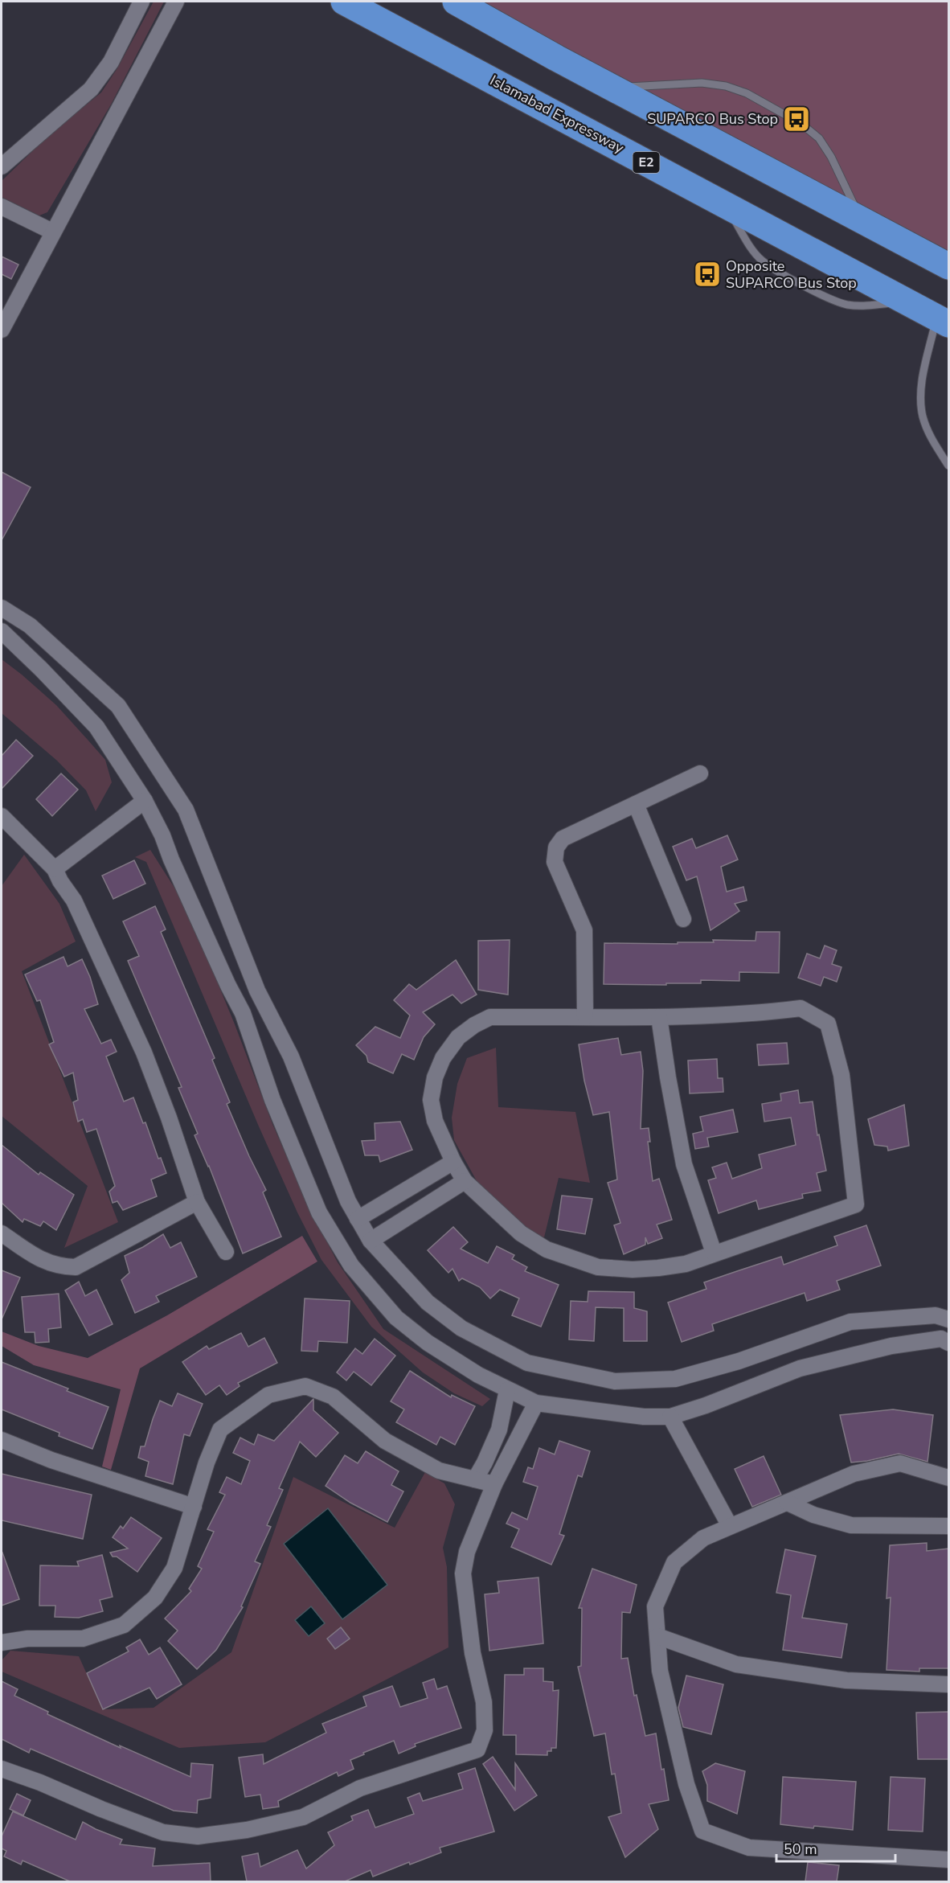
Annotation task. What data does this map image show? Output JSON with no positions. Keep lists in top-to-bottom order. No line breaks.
{"streets":{"highway":["Islamabad Expressway","E2"]},"places":{"bus stop":["SUPARCO Bus Stop","Opposite SUPARCO Bus Stop"]},"scale_bar":"50 m"}
